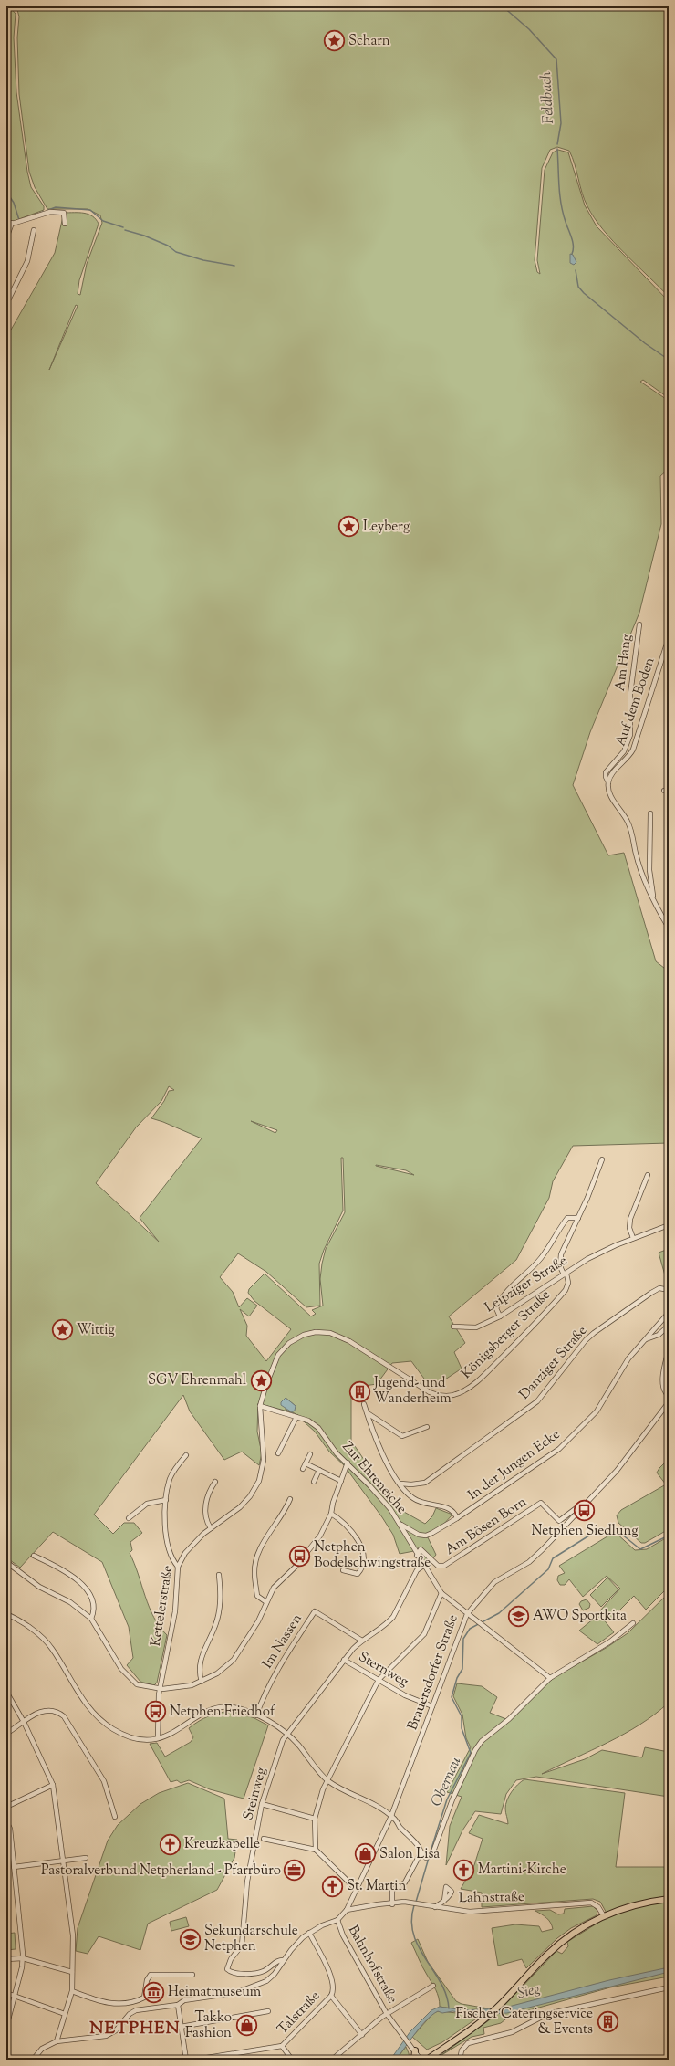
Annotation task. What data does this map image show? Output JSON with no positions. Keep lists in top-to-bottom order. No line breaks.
{"streets":{"street":["Am Hang","Auf dem Boden","Leipziger Straße","Königsberger Straße","Danziger Straße","In der Jungen Ecke","Zur Ehreneiche","Am Bösen Born","Kettelerstraße","Im Nassen","Sternweg","Brauersdorfer Straße","Steinweg","Lahnstraße","Bahnhofstraße","Talstraße"]},"crossings":[["Am Hang","Auf dem Boden"],["Leipziger Straße","Königsberger Straße"],["Königsberger Straße","Kettelerstraße"],["In der Jungen Ecke","Zur Ehreneiche"],["Zur Ehreneiche","Am Bösen Born"],["Zur Ehreneiche","Kettelerstraße"],["Zur Ehreneiche","Brauersdorfer Straße"],["Zur Ehreneiche","Steinweg"],["Am Bösen Born","Brauersdorfer Straße"],["Im Nassen","Steinweg"],["Sternweg","Brauersdorfer Straße"],["Sternweg","Steinweg"],["Brauersdorfer Straße","Lahnstraße"],["Bahnhofstraße","Talstraße"]],"districts":["NETPHEN"],"water":["Feldbach","Obernau","Sieg"],"places":{"place":["Scharn","Leyberg","Wittig","SGV Ehrenmahl"],"building":["Jugend- und Wanderheim","Fischer Cateringservice & Events"],"bus stop":["Netphen Siedlung","Netphen Bodelschwingstraße","Netphen Friedhof"],"school or university":["AWO Sportkita","Sekundarschule Netphen"],"church":["Kreuzkapelle","Martini-Kirche","St. Martin"],"shop":["Salon Lisa","Takko Fashion"],"office":["Pastoralverbund Netpherland - Pfarrbüro"],"museum":["Heimatmuseum"]}}
